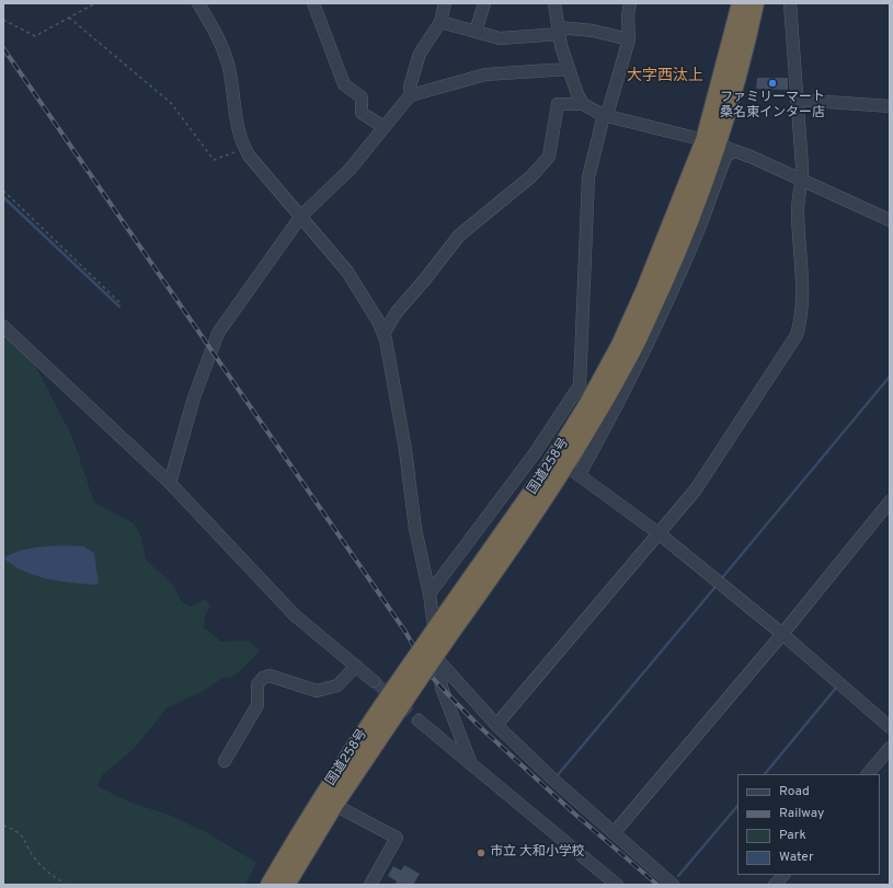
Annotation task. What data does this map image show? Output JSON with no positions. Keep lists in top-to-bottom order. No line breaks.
{"streets":{"highway":["国道258号"]},"districts":["大字西汰上"],"places":["ファミリーマート 桑名東インター店","市立 大和小学校"],"legend":["Road","Railway","Park","Water"]}
